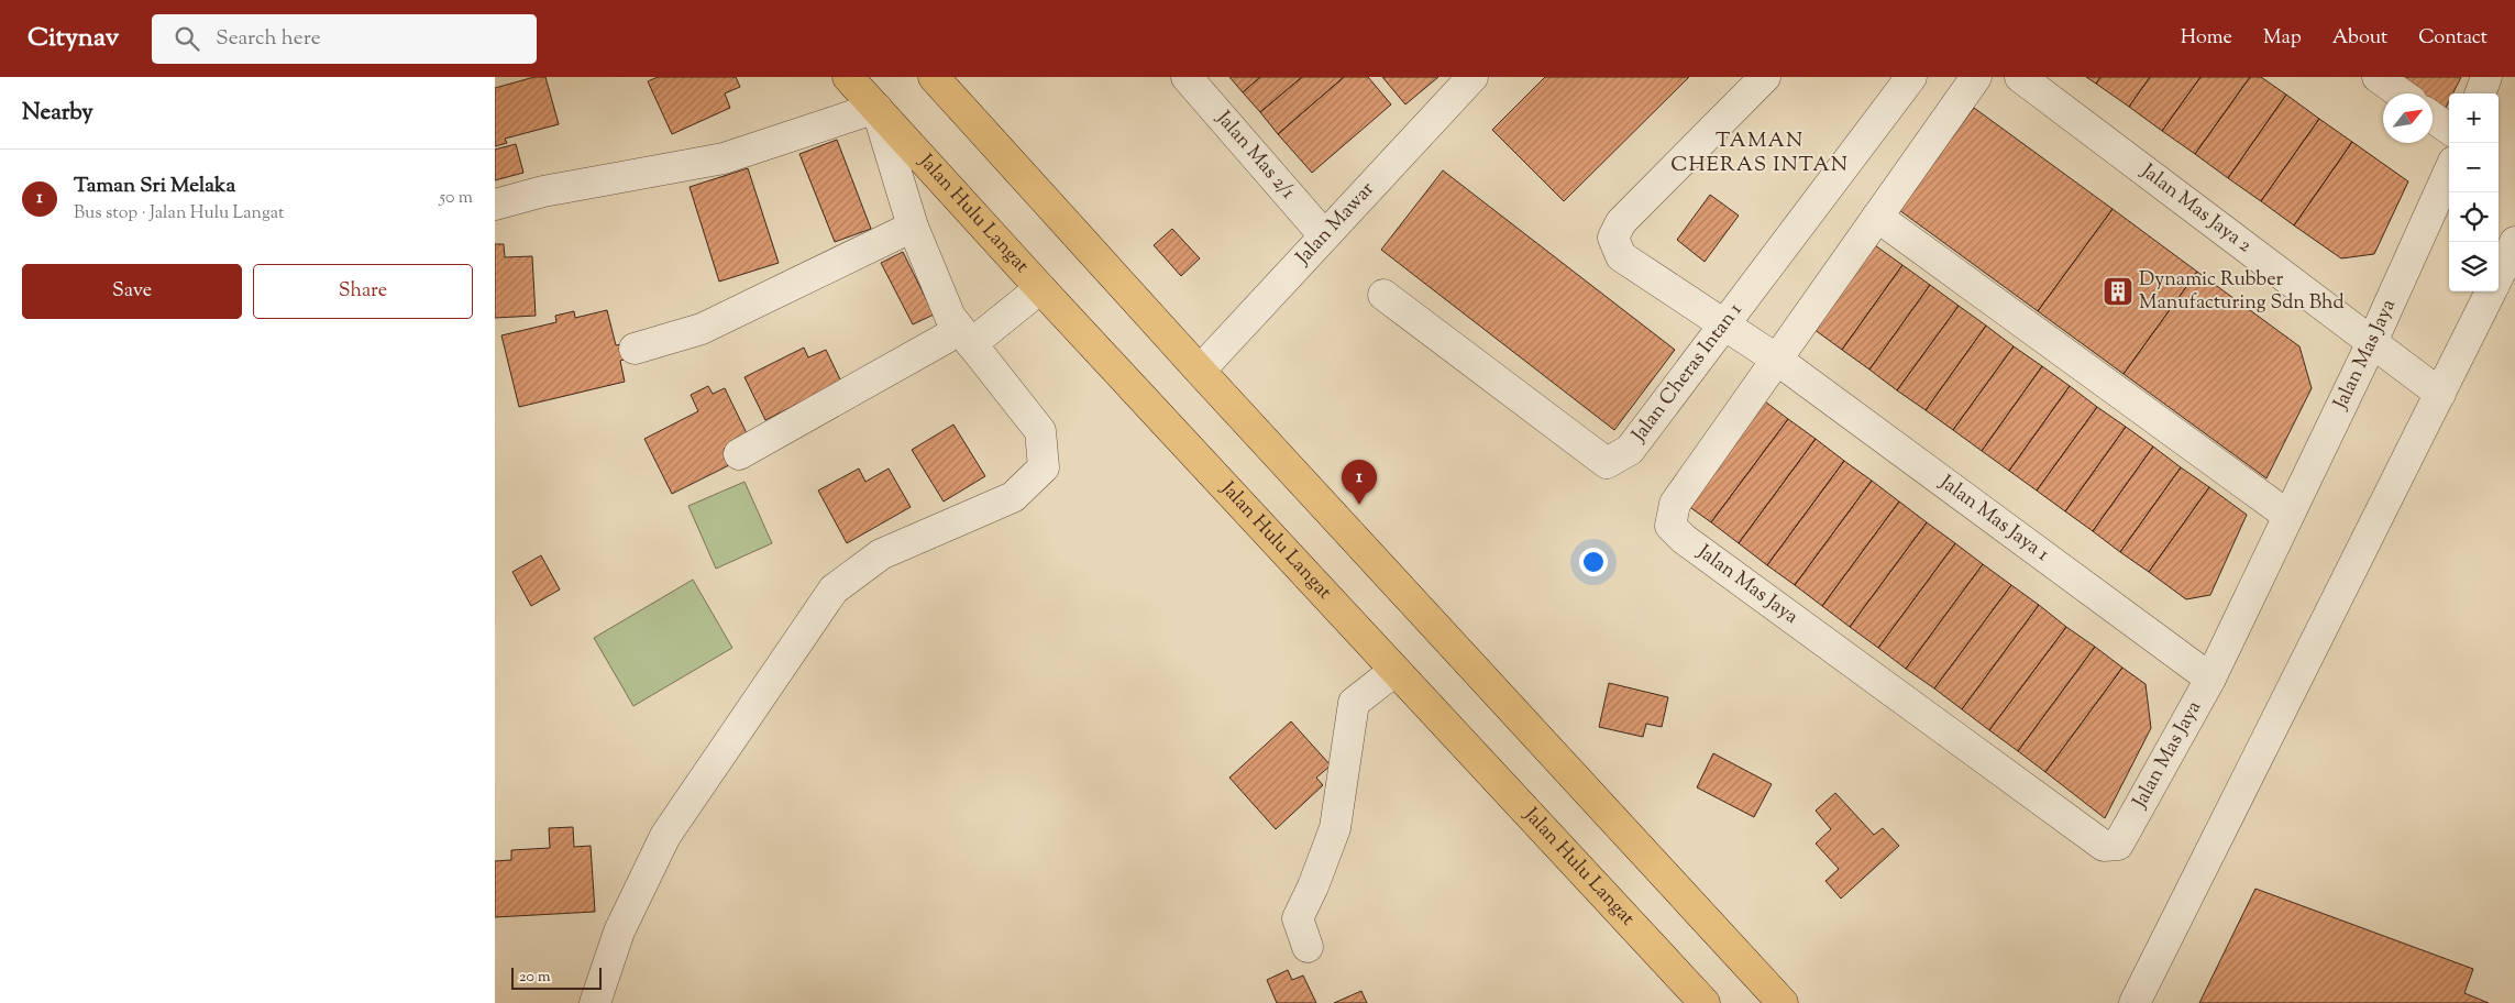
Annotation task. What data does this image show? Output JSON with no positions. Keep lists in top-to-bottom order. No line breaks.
{"streets":{"main road":["Jalan Hulu Langat"],"street":["Jalan Mas 2/1","Jalan Mas Jaya 2","Jalan Mawar","Jalan Mas Jaya","Jalan Cheras Intan 1","Jalan Mas Jaya 1"]},"crossings":[["Jalan Mas 2/1","Jalan Mawar"],["Jalan Mas Jaya 2","Jalan Mas Jaya"],["Jalan Mas Jaya","Jalan Mas Jaya 1"],["Jalan Cheras Intan 1","Jalan Mas Jaya 1"]],"districts":["TAMAN CHERAS INTAN"],"places":{"building":["Dynamic Rubber Manufacturing Sdn Bhd"]},"scale_bar":"20 m","north":"top right","page":{"header":"Citynav","search":"Search here","nav":["Home","Map","About","Contact"],"heading":"Nearby","map_buttons":["+","−"],"list":[{"mark":"1","name":"Taman Sri Melaka","note":"Bus stop · Jalan Hulu Langat","value":"50 m"}],"buttons":["Save","Share"],"pins":"1","scale":"20 m"}}
